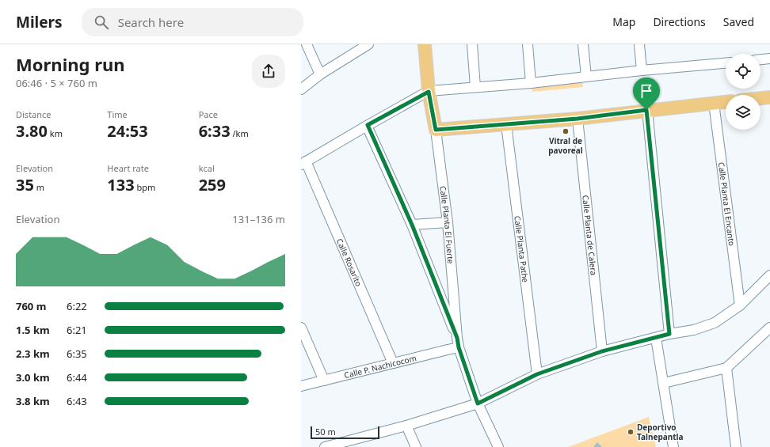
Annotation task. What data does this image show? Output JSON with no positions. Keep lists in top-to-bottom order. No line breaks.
{"streets":{"main road":["Calle Planta El Fuerte"],"street":["Calle Planta El Encanto","Calle Planta de Calera","Calle Planta Pathe","Calle Rosarito","Calle P. Nachicocom"]},"crossings":[["Calle Planta El Fuerte","Calle P. Nachicocom"],["Calle Rosarito","Calle P. Nachicocom"]],"places":["Vitral de pavoreal","Deportivo Talnepantla"],"scale_bar":"50 m","page":{"header":"Milers","search":"Search here","nav":["Map","Directions","Saved"],"heading":["Morning run","06:46 · 5 × 760 m"],"stats":[["Distance","3.80 km"],["Time","24:53"],["Pace","6:33 /km"],["Elevation","35 m"],["Heart rate","133 bpm"],["kcal","259"]],"chart":["Elevation","131–136 m"],"list":[{"name":"760 m","note":"6:22"},{"name":"1.5 km","note":"6:21"},{"name":"2.3 km","note":"6:35"},{"name":"3.0 km","note":"6:44"},{"name":"3.8 km","note":"6:43"}],"scale":"50 m"}}
